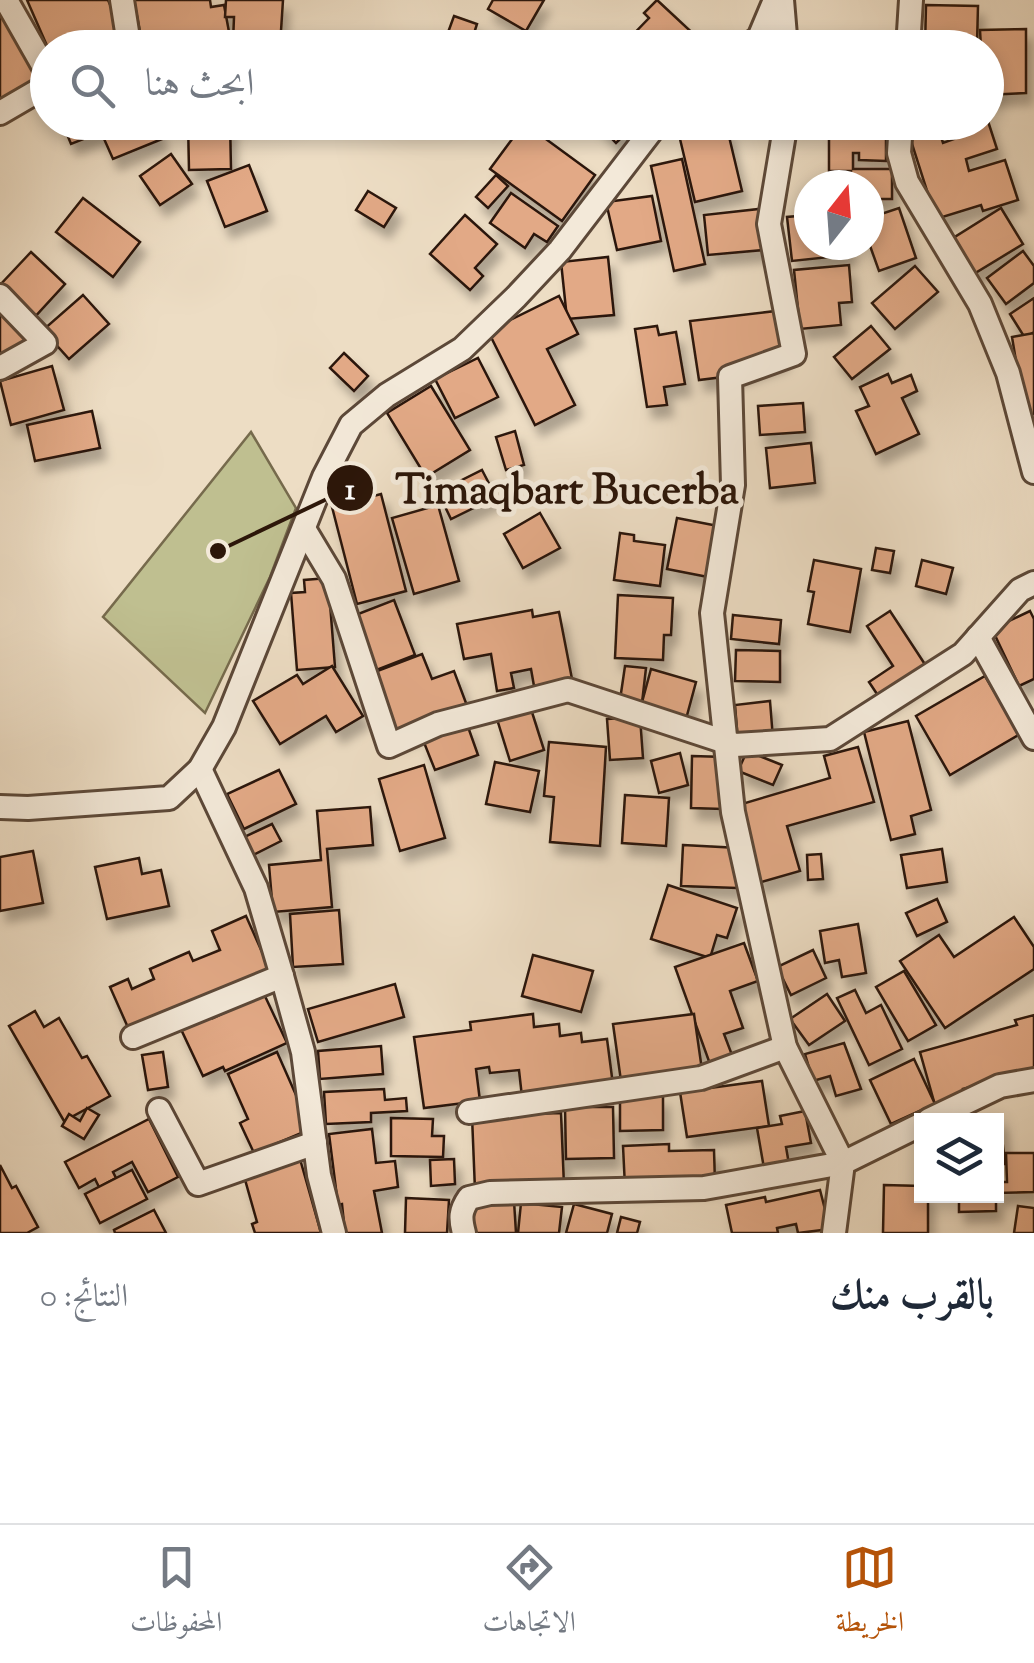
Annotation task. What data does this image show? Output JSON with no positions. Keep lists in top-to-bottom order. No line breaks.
{"places":["Timaqbart Bucerba"],"north":"top","page":{"search":"ابحث هنا","heading":["بالقرب منك","النتائج: 0"],"nav":["الخريطة","الاتجاهات","المحفوظات"]}}
